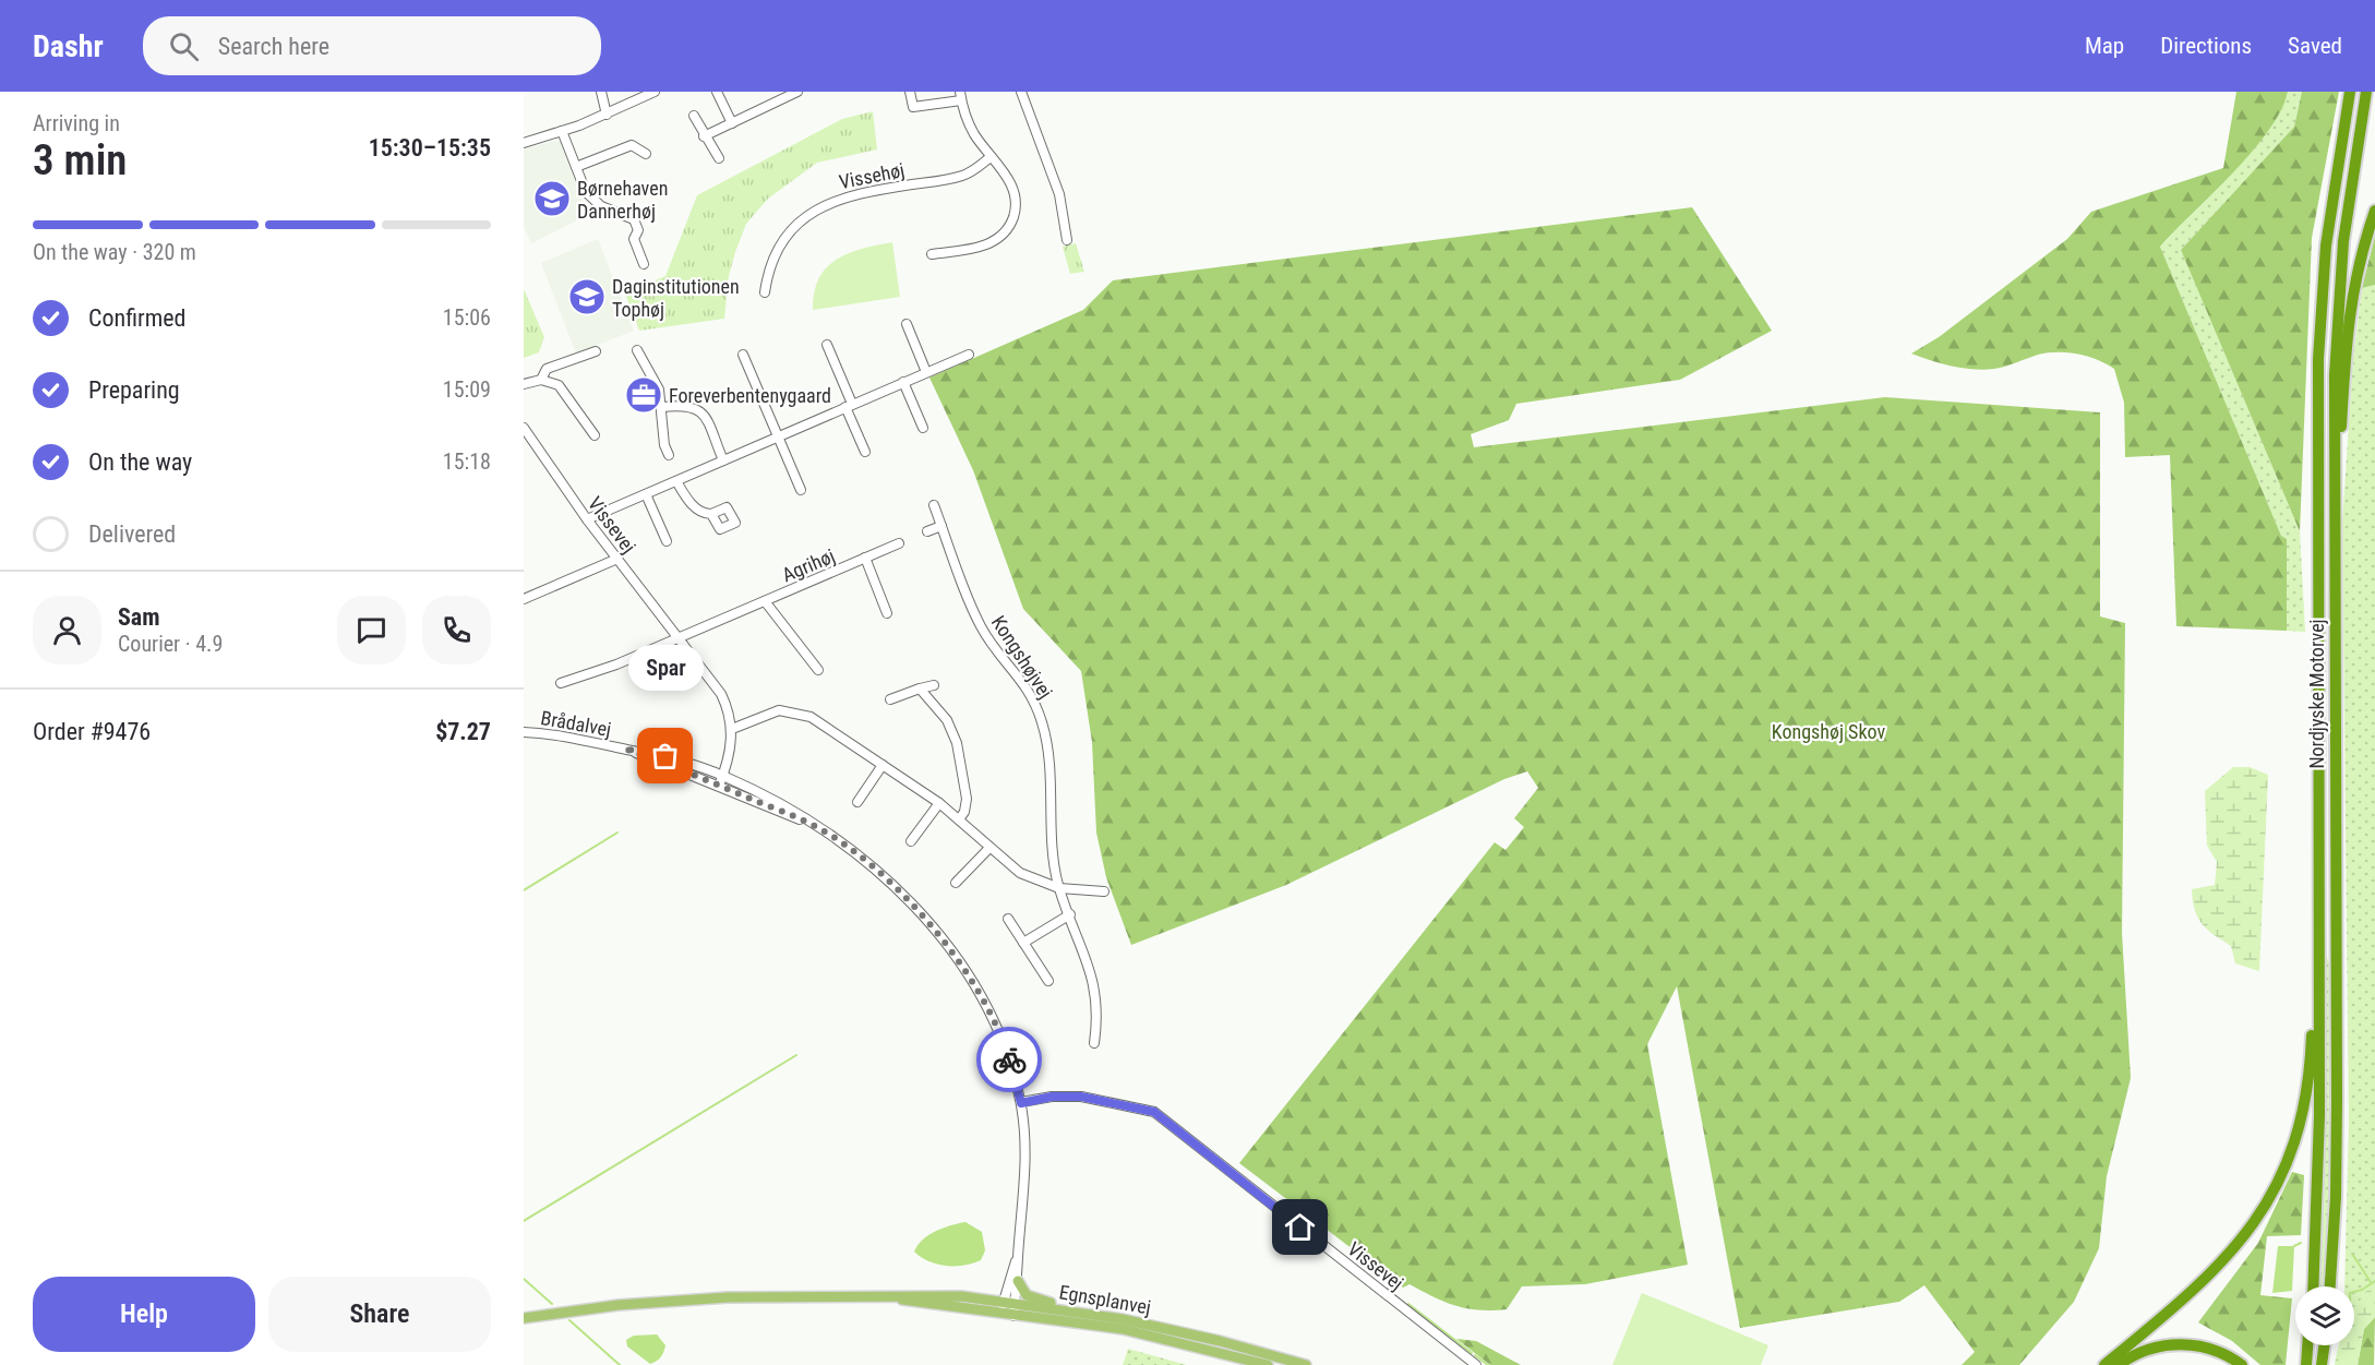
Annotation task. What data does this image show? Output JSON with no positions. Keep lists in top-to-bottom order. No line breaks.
{"streets":{"highway":["Nordjyske Motorvej"],"main road":["Egnsplanvej"],"street":["Vissehøj","Vissevej","Agrihøj","Kongshøjvej","Brådalvej"]},"crossings":[["Vissevej","Agrihøj"],["Vissevej","Brådalvej"]],"parks":["Kongshøj Skov"],"places":{"school or university":["Børnehaven Dannerhøj","Daginstitutionen Tophøj"],"office":["Foreverbentenygaard"],"other":["Spar"]},"page":{"header":"Dashr","search":"Search here","nav":["Map","Directions","Saved"],"heading":["3 min","Arriving in","15:30–15:35"],"panel":["Sam","Courier · 4.9","Order #9476","$7.27"],"bar":"On the way · 320 m","list":[["Confirmed","15:06"],["Preparing","15:09"],["On the way","15:18"],"Delivered"],"bubble":"Spar","buttons":["Help","Share"]}}
